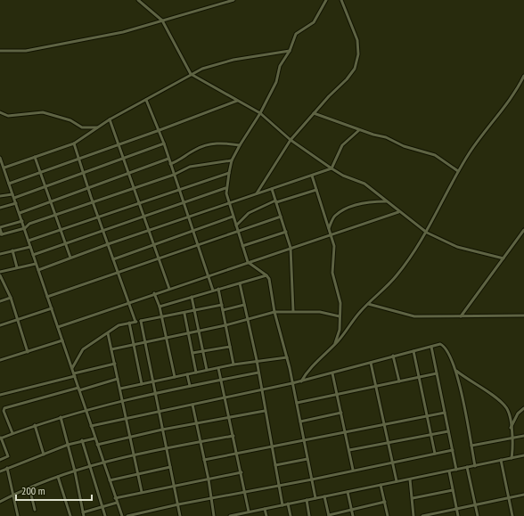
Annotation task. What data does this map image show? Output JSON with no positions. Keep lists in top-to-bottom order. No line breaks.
{"scale_bar":"200 m"}
